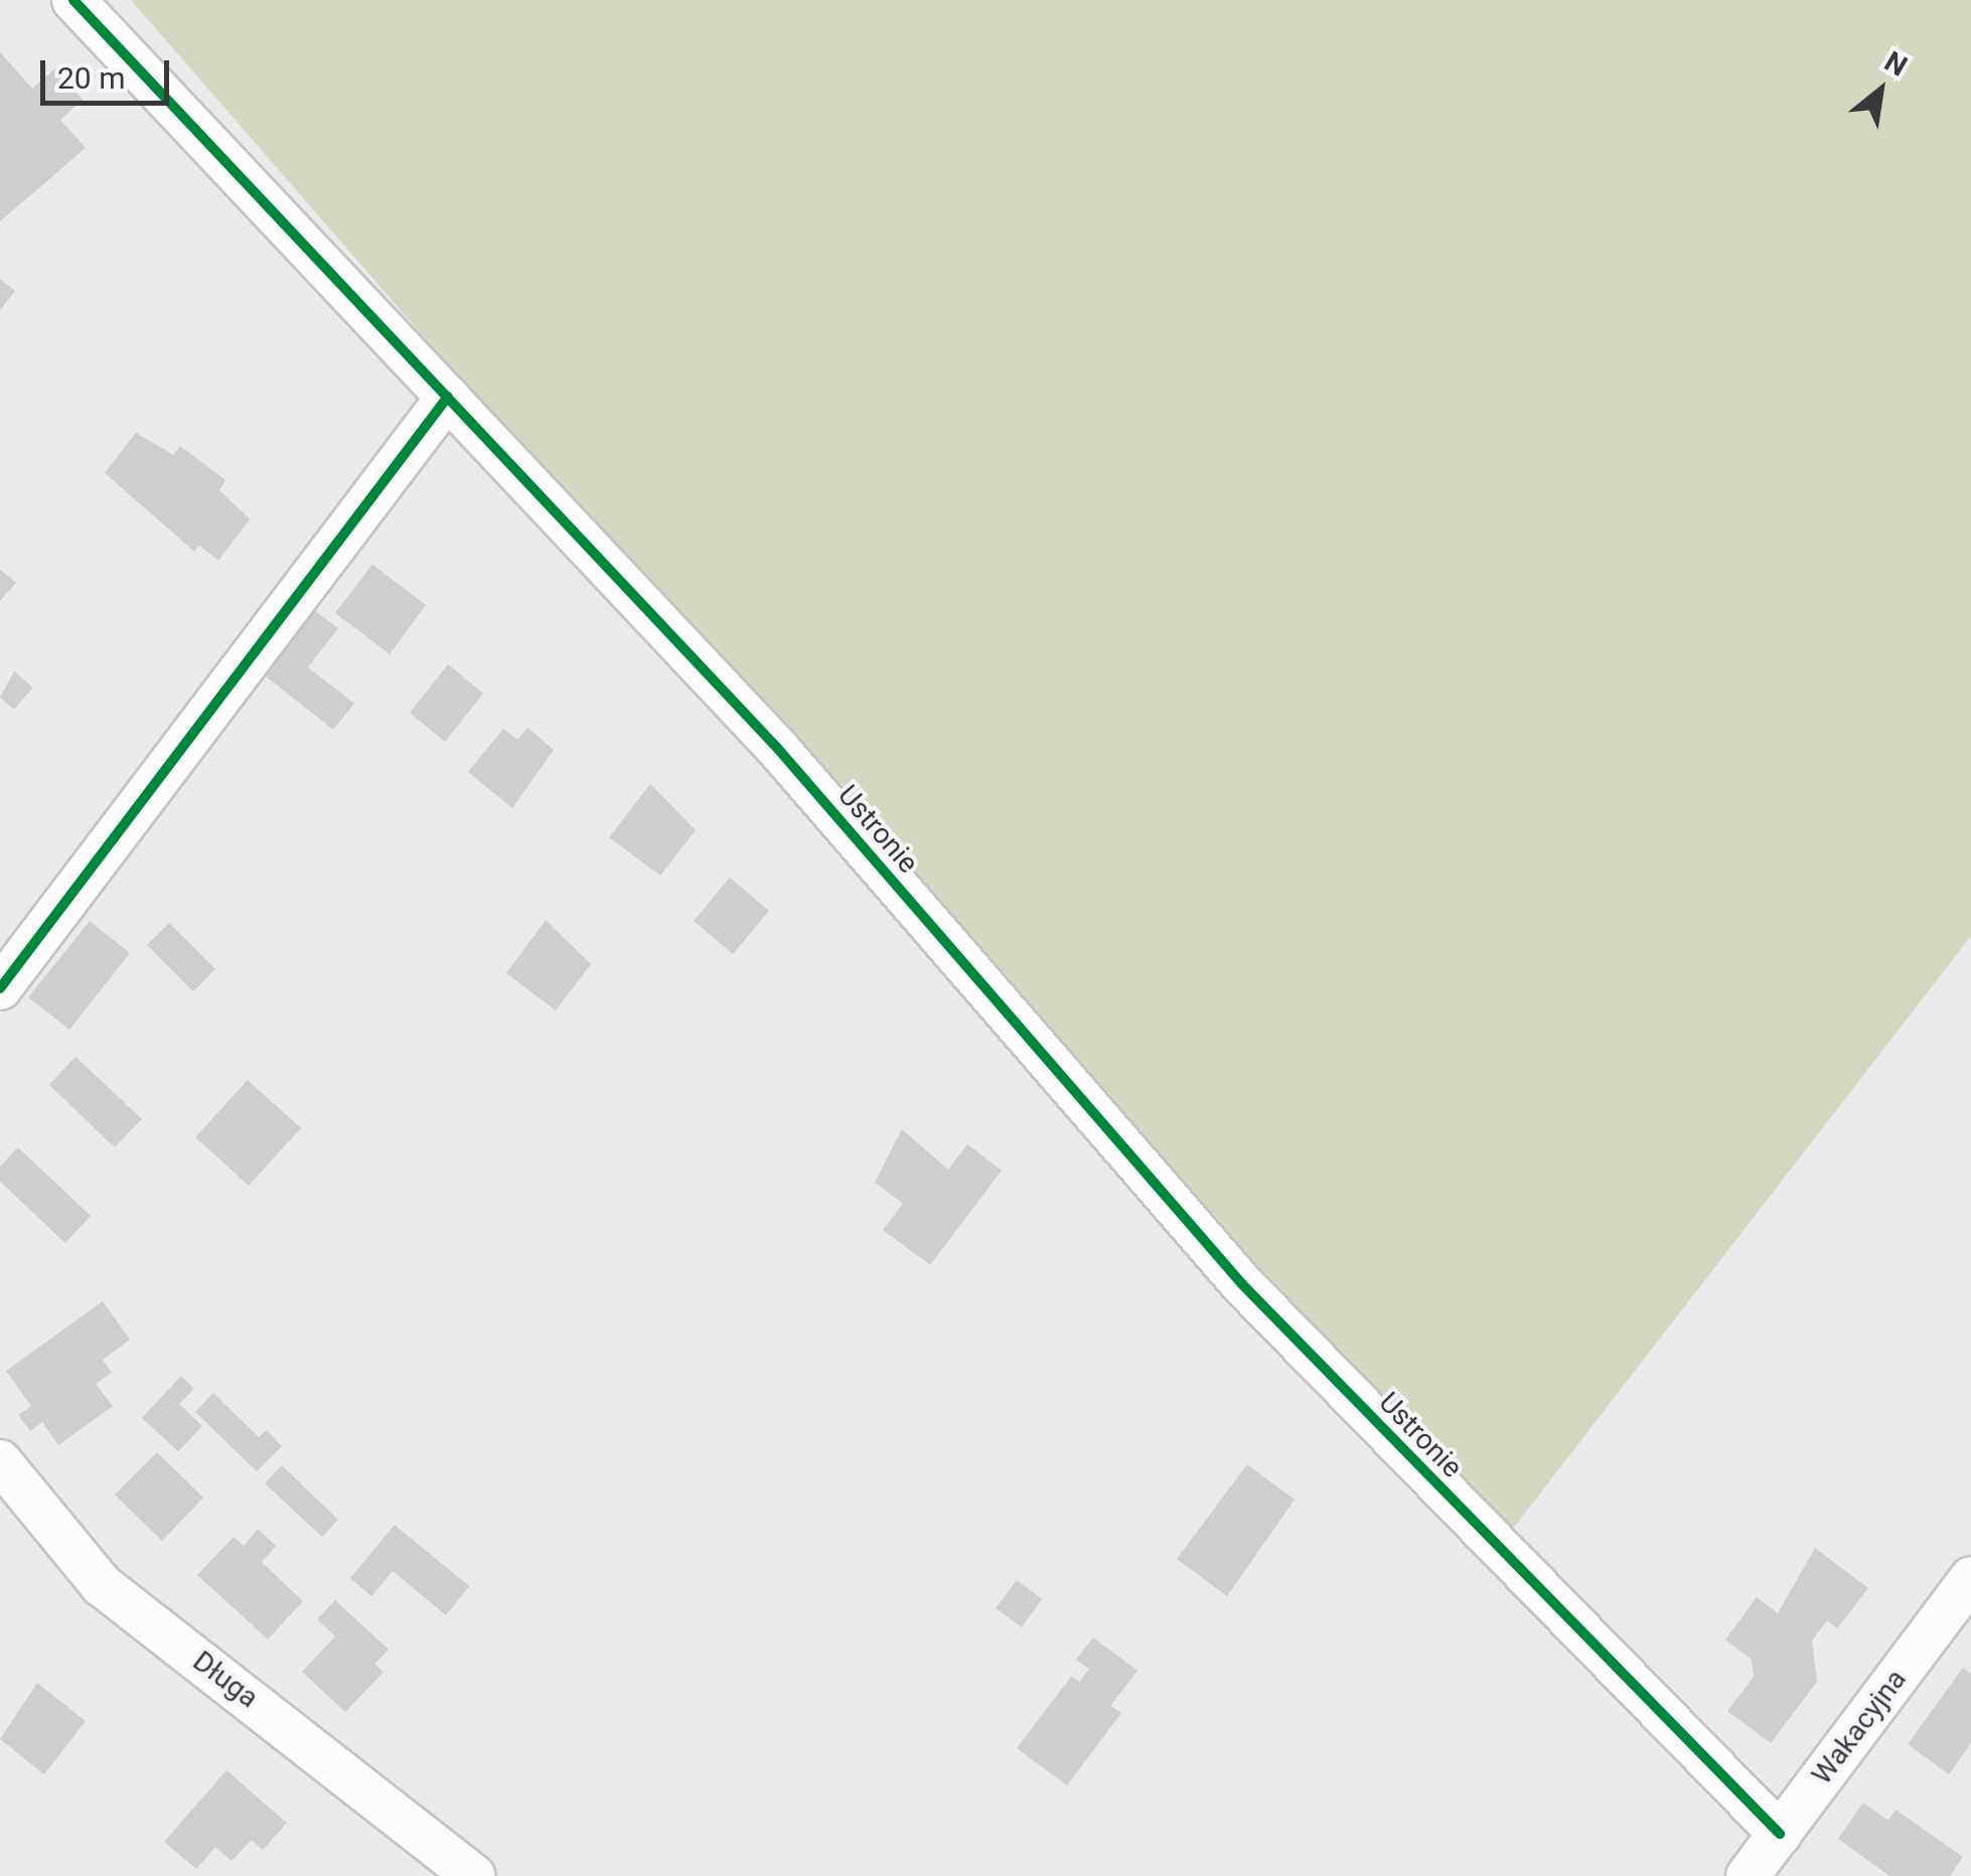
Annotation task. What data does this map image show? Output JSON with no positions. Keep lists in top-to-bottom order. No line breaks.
{"streets":{"street":["Ustronie","Długa","Wakacyjna"]},"crossings":[["Ustronie","Wakacyjna"]],"scale_bar":"20 m","north":"top right"}
